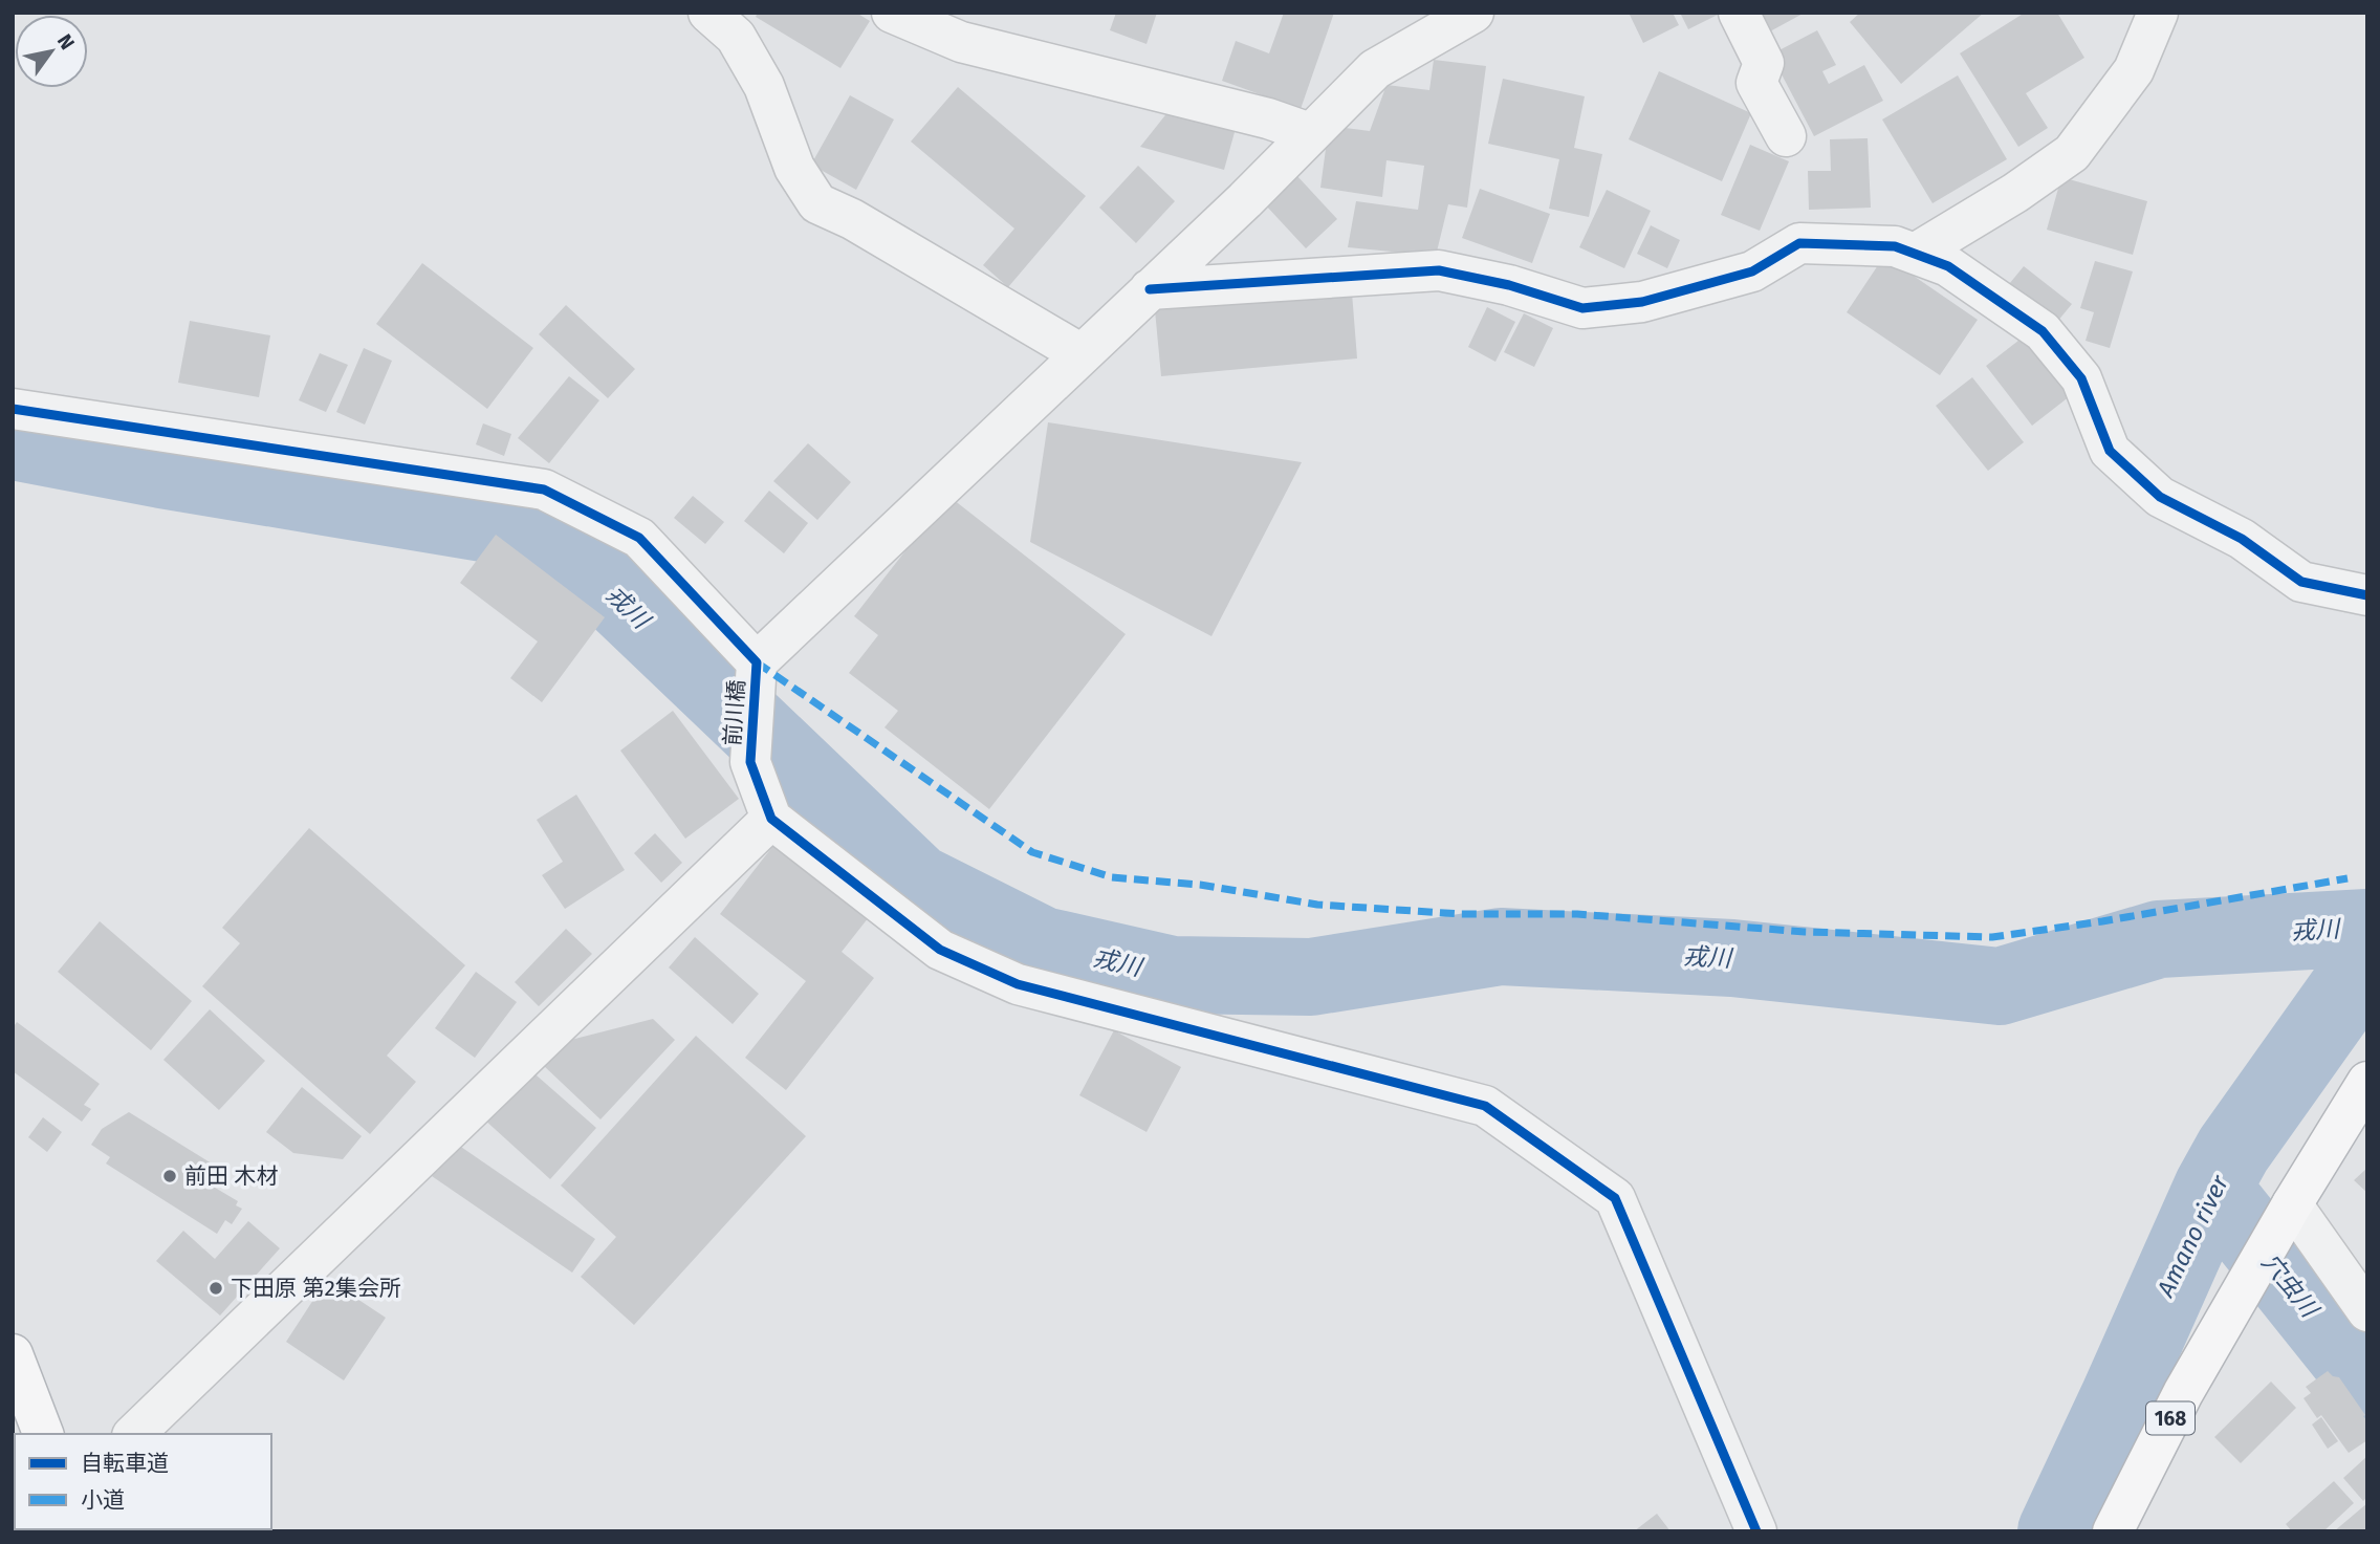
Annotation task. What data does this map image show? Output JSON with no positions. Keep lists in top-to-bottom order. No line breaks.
{"streets":{"highway":["168"],"street":["前川橋"]},"water":["戎川","Amano river","穴虫川"],"places":["前田 木材","下田原 第2集会所"],"legend":["自転車道","小道"],"north":"top right"}
